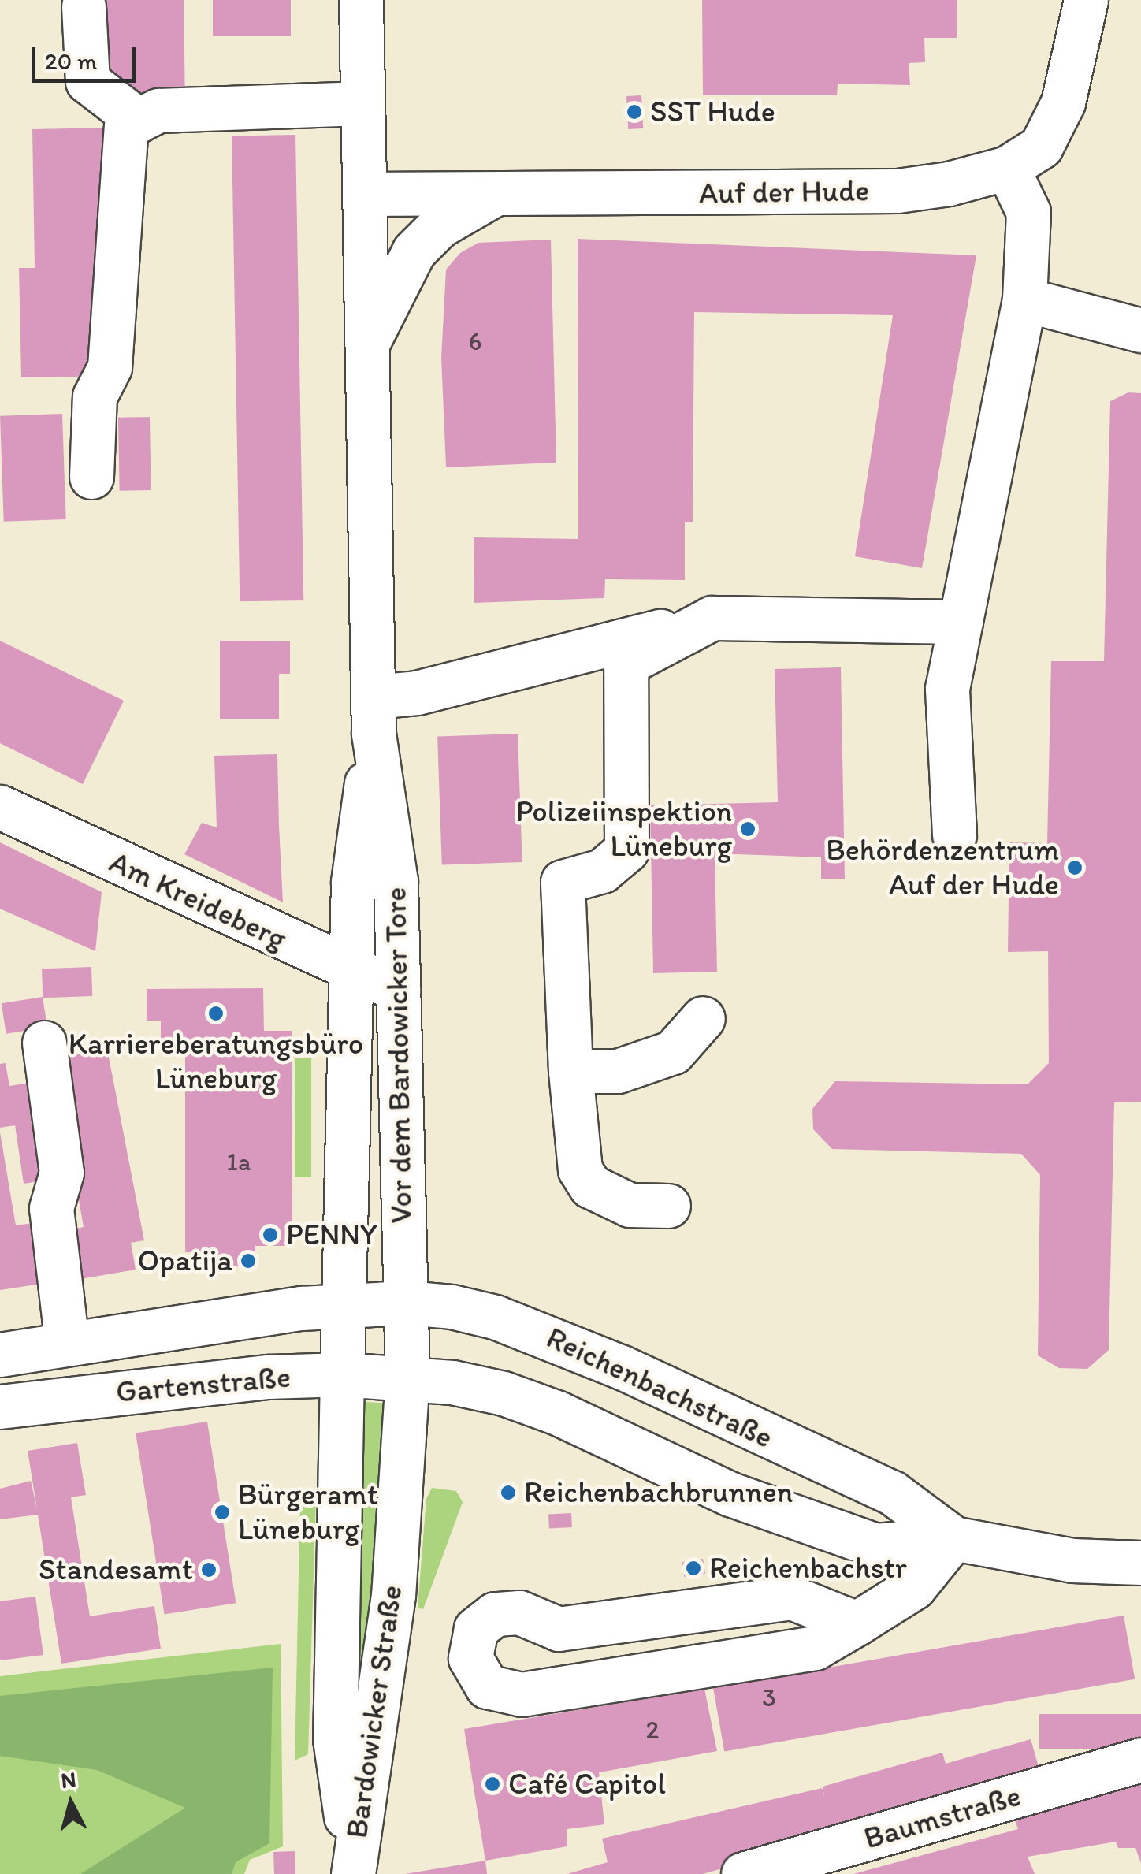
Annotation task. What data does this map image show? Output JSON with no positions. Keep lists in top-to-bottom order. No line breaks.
{"streets":{"main road":["Auf der Hude","Am Kreideberg","Vor dem Bardowicker Tore","Gartenstraße","Reichenbachstraße","Bardowicker Straße","Baumstraße"]},"crossings":[["Auf der Hude","Vor dem Bardowicker Tore"],["Am Kreideberg","Vor dem Bardowicker Tore"],["Vor dem Bardowicker Tore","Gartenstraße"],["Vor dem Bardowicker Tore","Reichenbachstraße"],["Vor dem Bardowicker Tore","Bardowicker Straße"],["Gartenstraße","Reichenbachstraße"],["Gartenstraße","Bardowicker Straße"],["Reichenbachstraße","Bardowicker Straße"]],"places":["SST Hude","Polizeiinspektion Lüneburg","Behördenzentrum Auf der Hude","Karriereberatungsbüro Lüneburg","PENNY","Opatija","Reichenbachbrunnen","Bürgeramt Lüneburg","Reichenbachstr","Standesamt","Café Capitol"],"house_numbers":["6","1a","3","2"],"scale_bar":"20 m","north":"top"}
